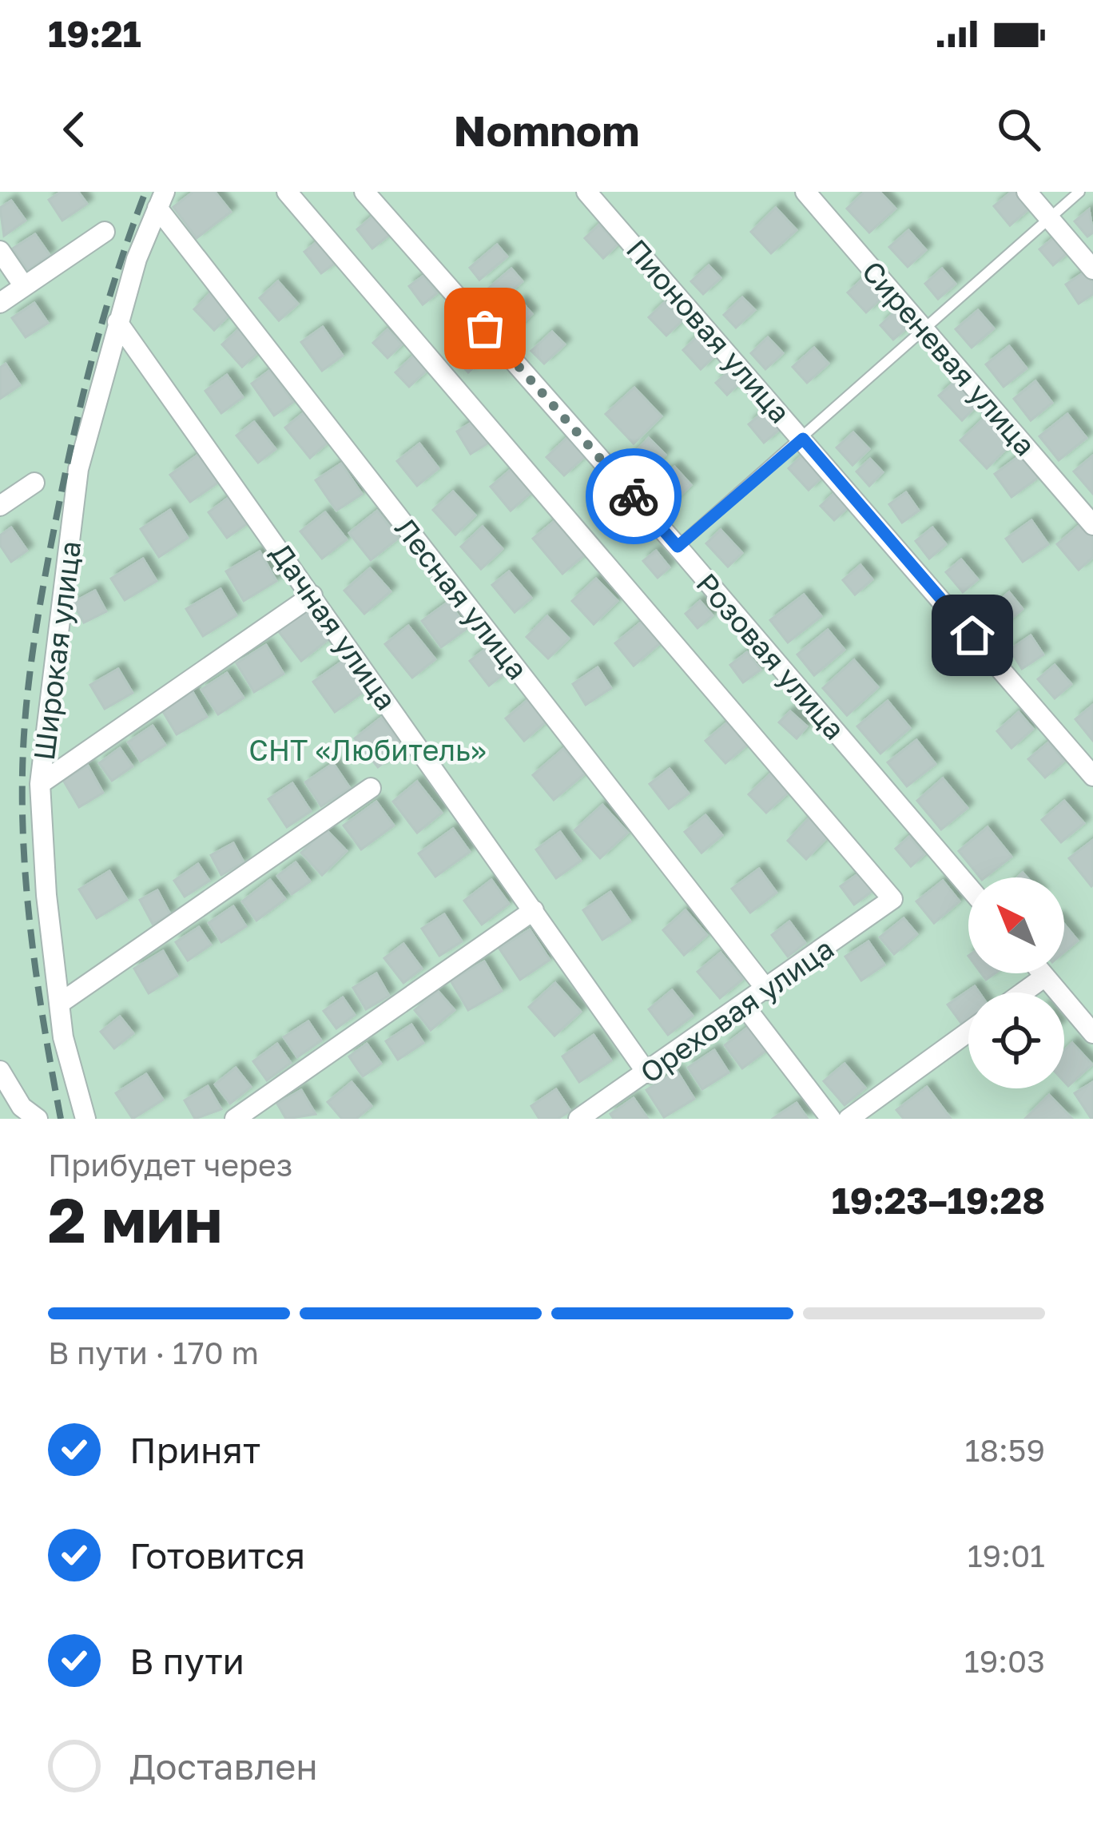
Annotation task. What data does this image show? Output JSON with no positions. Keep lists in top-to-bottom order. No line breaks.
{"streets":{"street":["Пионовая улица","Сиреневая улица","Лесная улица","Дачная улица","Широкая улица","Розовая улица","Ореховая улица"]},"crossings":[["Лесная улица","Широкая улица"],["Лесная улица","Ореховая улица"],["Дачная улица","Широкая улица"],["Дачная улица","Ореховая улица"]],"parks":["СНТ «Любитель»"],"north":"top left","page":{"status":"19:21","header":"Nomnom","heading":["2 мин","Прибудет через","19:23–19:28"],"bar":"В пути · 170 m","list":[["Принят","18:59"],["Готовится","19:01"],["В пути","19:03"],"Доставлен"]}}
